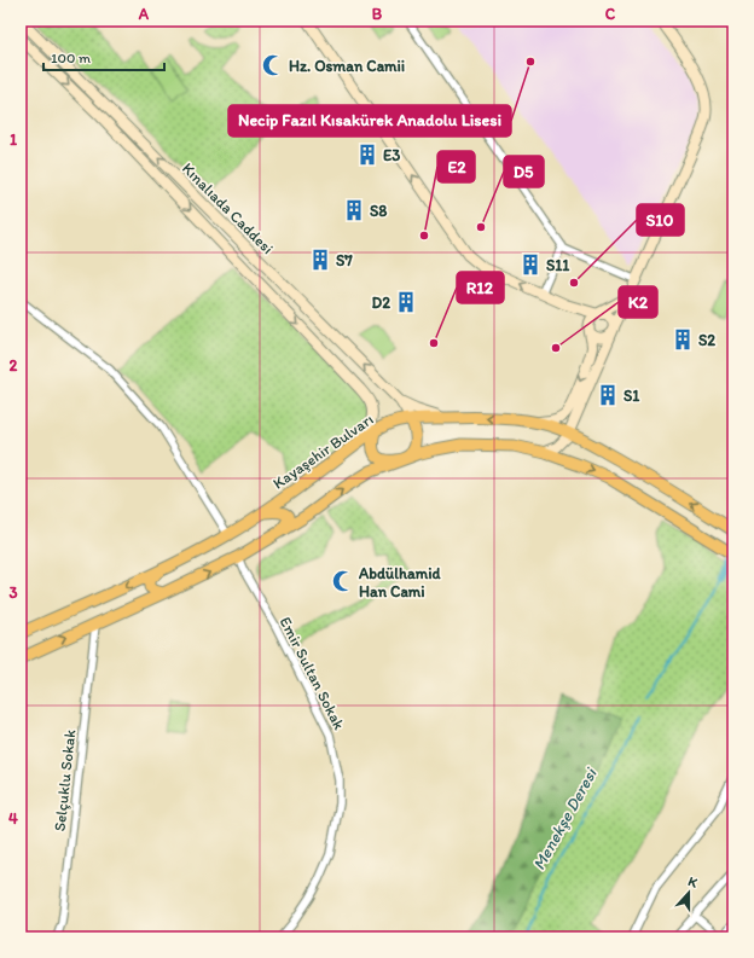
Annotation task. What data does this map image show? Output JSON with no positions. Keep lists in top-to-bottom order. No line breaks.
{"streets":{"main road":["Kınalıada Caddesi","Kayaşehir Bulvarı"],"street":["Emir Sultan Sokak","Selçuklu Sokak"]},"crossings":[["Kınalıada Caddesi","Kayaşehir Bulvarı"]],"water":["Menekşe Deresi"],"places":{"other":["Necip Fazıl Kısakürek Anadolu Lisesi","D5","E2","S10","R12","K2"],"mosque":["Hz. Osman Camii","Abdülhamid Han Cami"],"building":["E3","S8","S7","S11","D2","S2","S1"]},"scale_bar":"100 m","north":"top","grid":{"columns":["A","B","C"],"rows":["1","2","3","4"]}}
